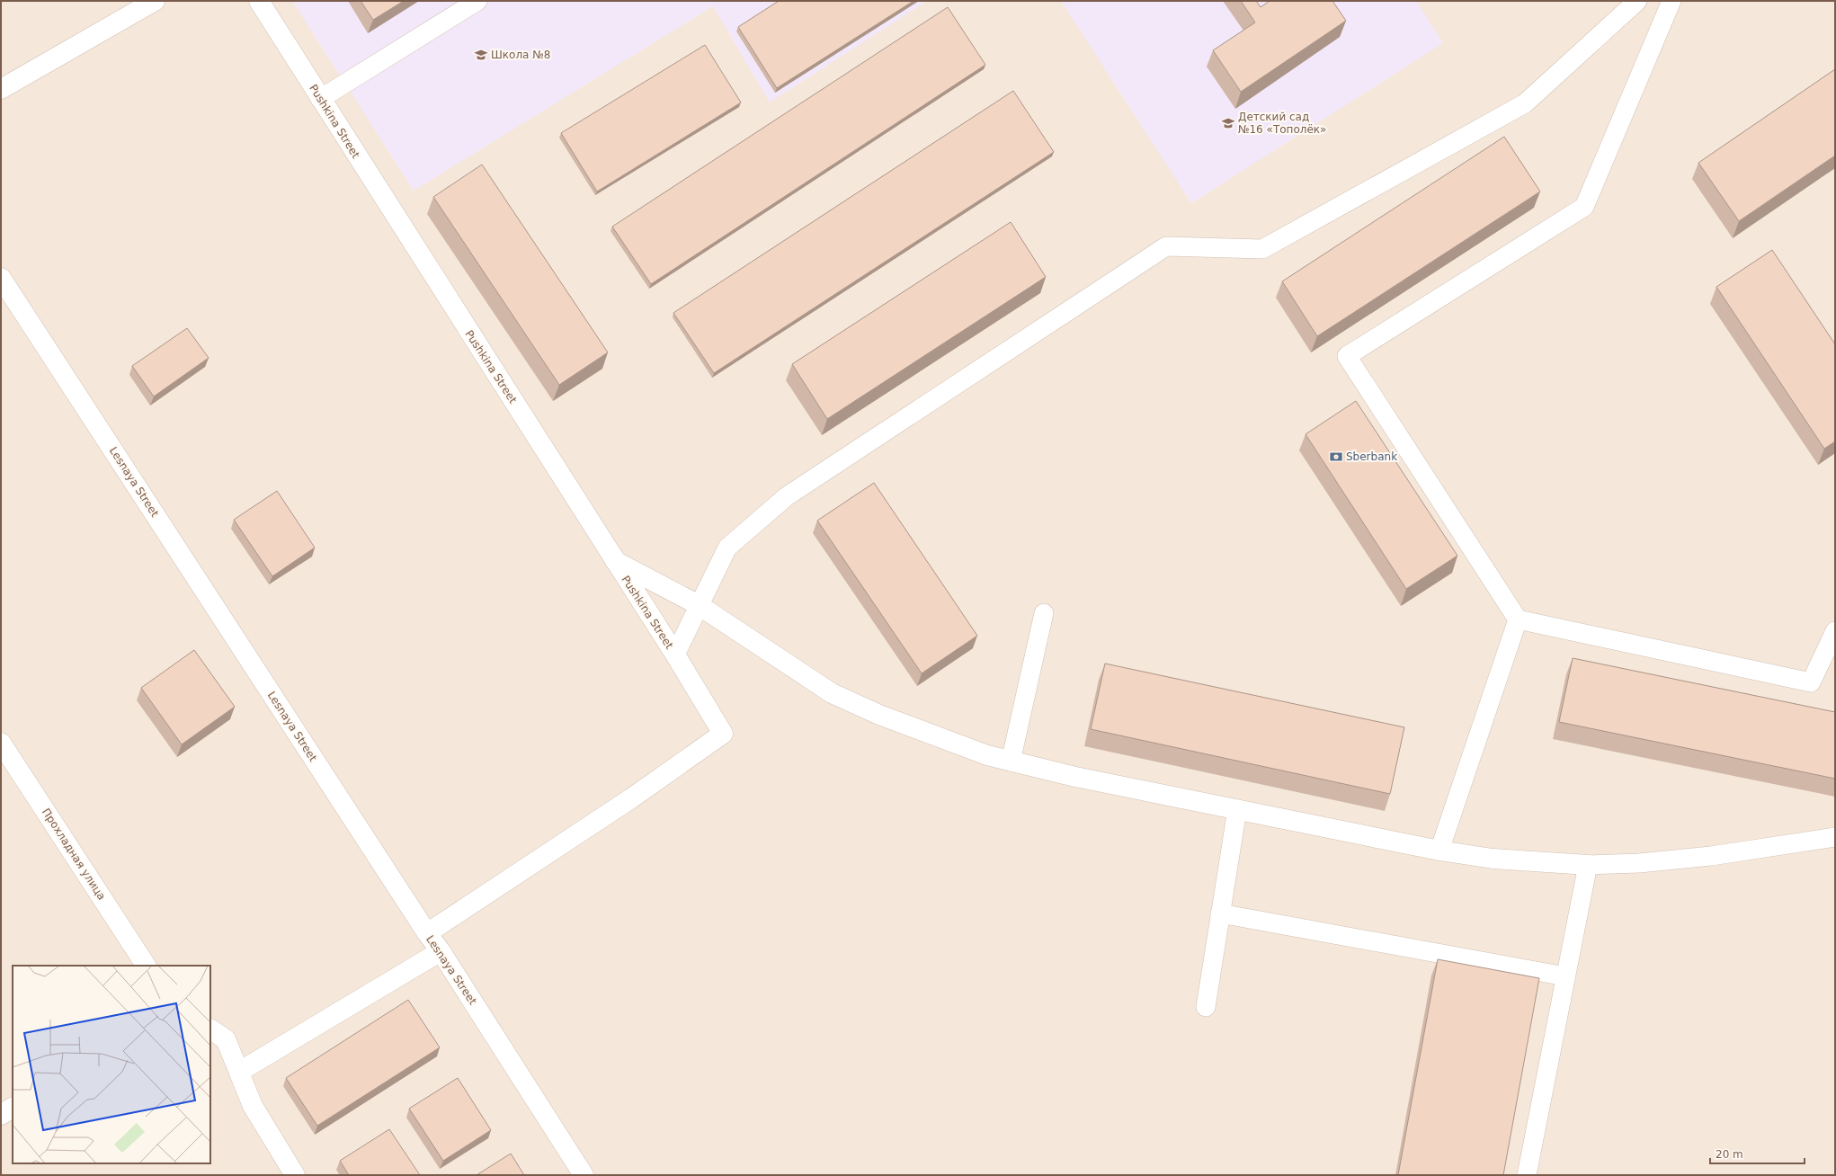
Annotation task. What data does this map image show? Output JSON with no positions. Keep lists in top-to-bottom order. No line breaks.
{"streets":{"street":["Pushkina Street","Lesnaya Street","Прохладная улица"]},"crossings":[["Pushkina Street","Lesnaya Street"]],"places":{"school or university":["Школа №8","Детский сад №16 «Тополёк»"],"bank":["Sberbank"]},"scale_bar":"20 m"}
